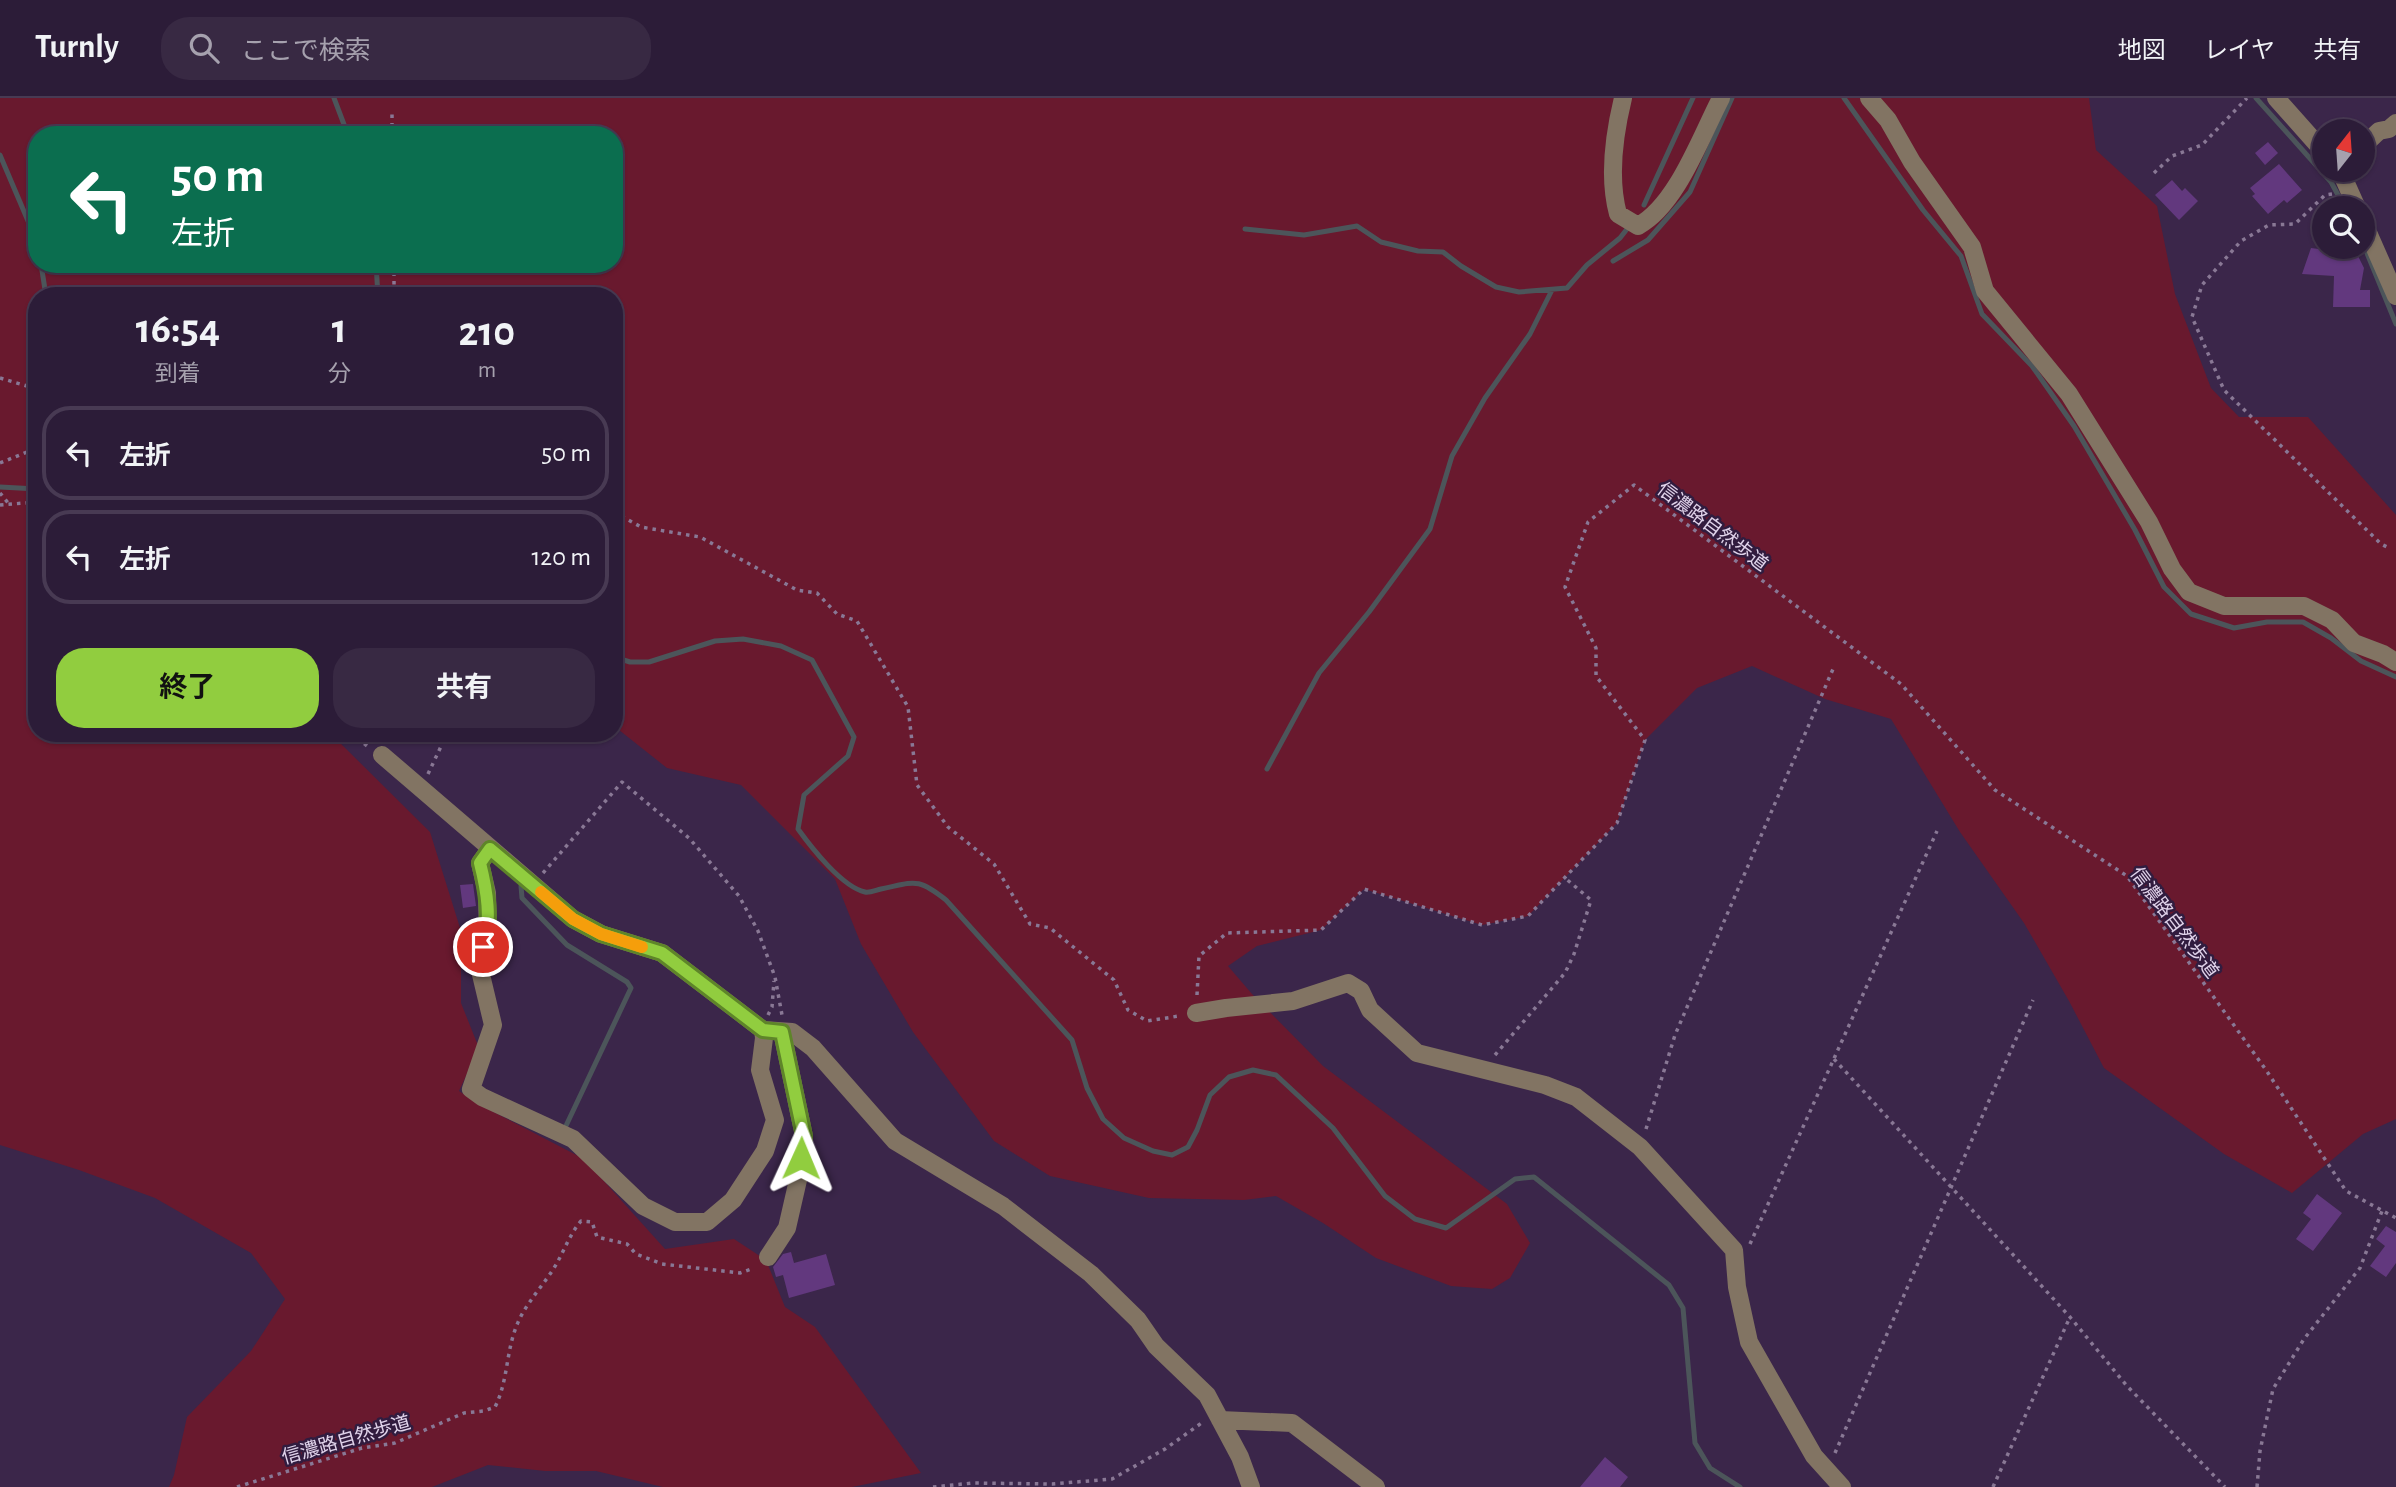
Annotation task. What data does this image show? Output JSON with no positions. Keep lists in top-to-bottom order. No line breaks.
{"streets":{"path":["信濃路自然歩道"]},"north":"top","page":{"header":"Turnly","search":"ここで検索","nav":["地図","レイヤ","共有"],"turn":["50 m","左折"],"eta":["16:54","到着","1","分","210","m"],"list":[{"name":"左折","value":"50 m"},{"name":"左折","value":"120 m"}],"buttons":["終了","共有"]}}
